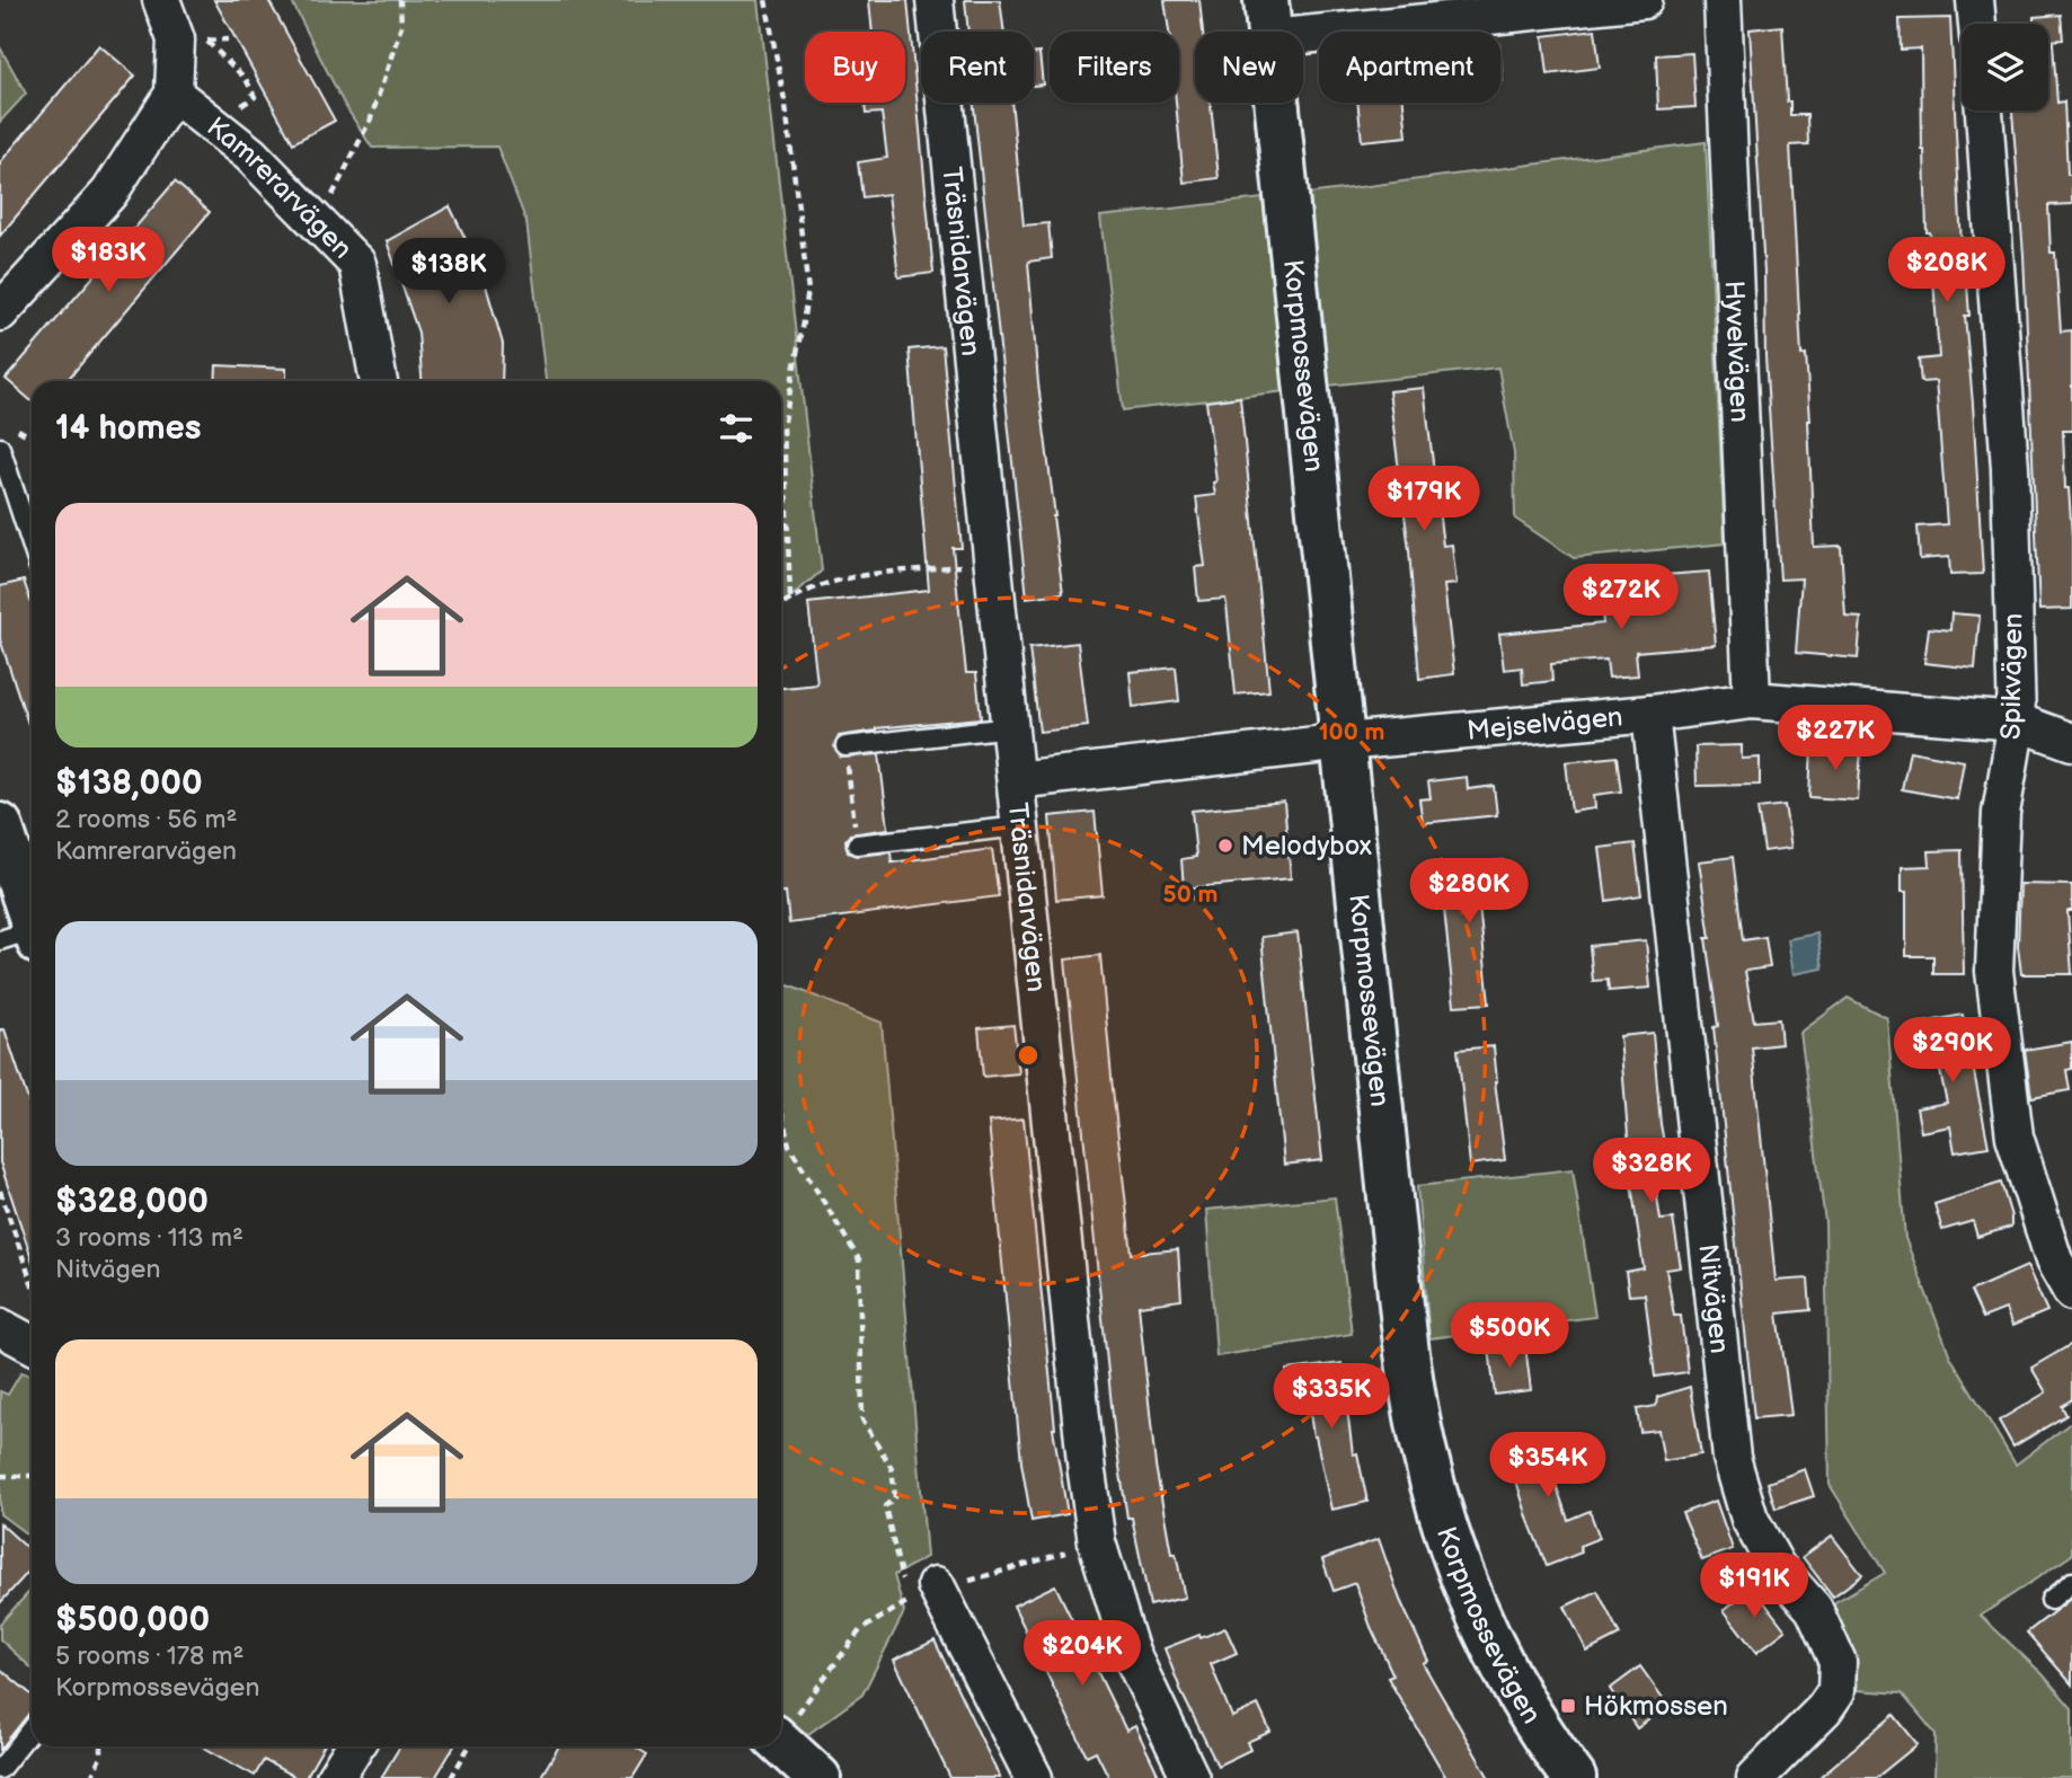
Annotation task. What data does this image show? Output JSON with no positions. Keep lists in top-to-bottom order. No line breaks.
{"streets":{"street":["Kamrerarvägen","Träsnidarvägen","Hyvelvägen","Korpmossevägen","Spikvägen","Mejselvägen","Nitvägen"]},"crossings":[["Träsnidarvägen","Mejselvägen"],["Hyvelvägen","Mejselvägen"],["Korpmossevägen","Mejselvägen"],["Spikvägen","Mejselvägen"],["Mejselvägen","Nitvägen"]],"places":{"other":["Melodybox"],"transit":["Hökmossen"]},"page":{"chip":["Buy","Rent","Filters","New","Apartment"],"price":["$183K","$208K","$138K","$179K","$272K","$227K","$280K","$290K","$328K","$500K","$335K","$354K","$191K","$204K"],"heading":"14 homes","list":[{"name":"$138,000","note":"2 rooms · 56 m² · Kamrerarvägen"},{"name":"$328,000","note":"3 rooms · 113 m² · Nitvägen"},{"name":"$500,000","note":"5 rooms · 178 m² · Korpmossevägen"}]},"rings":["100 m","50 m"]}
